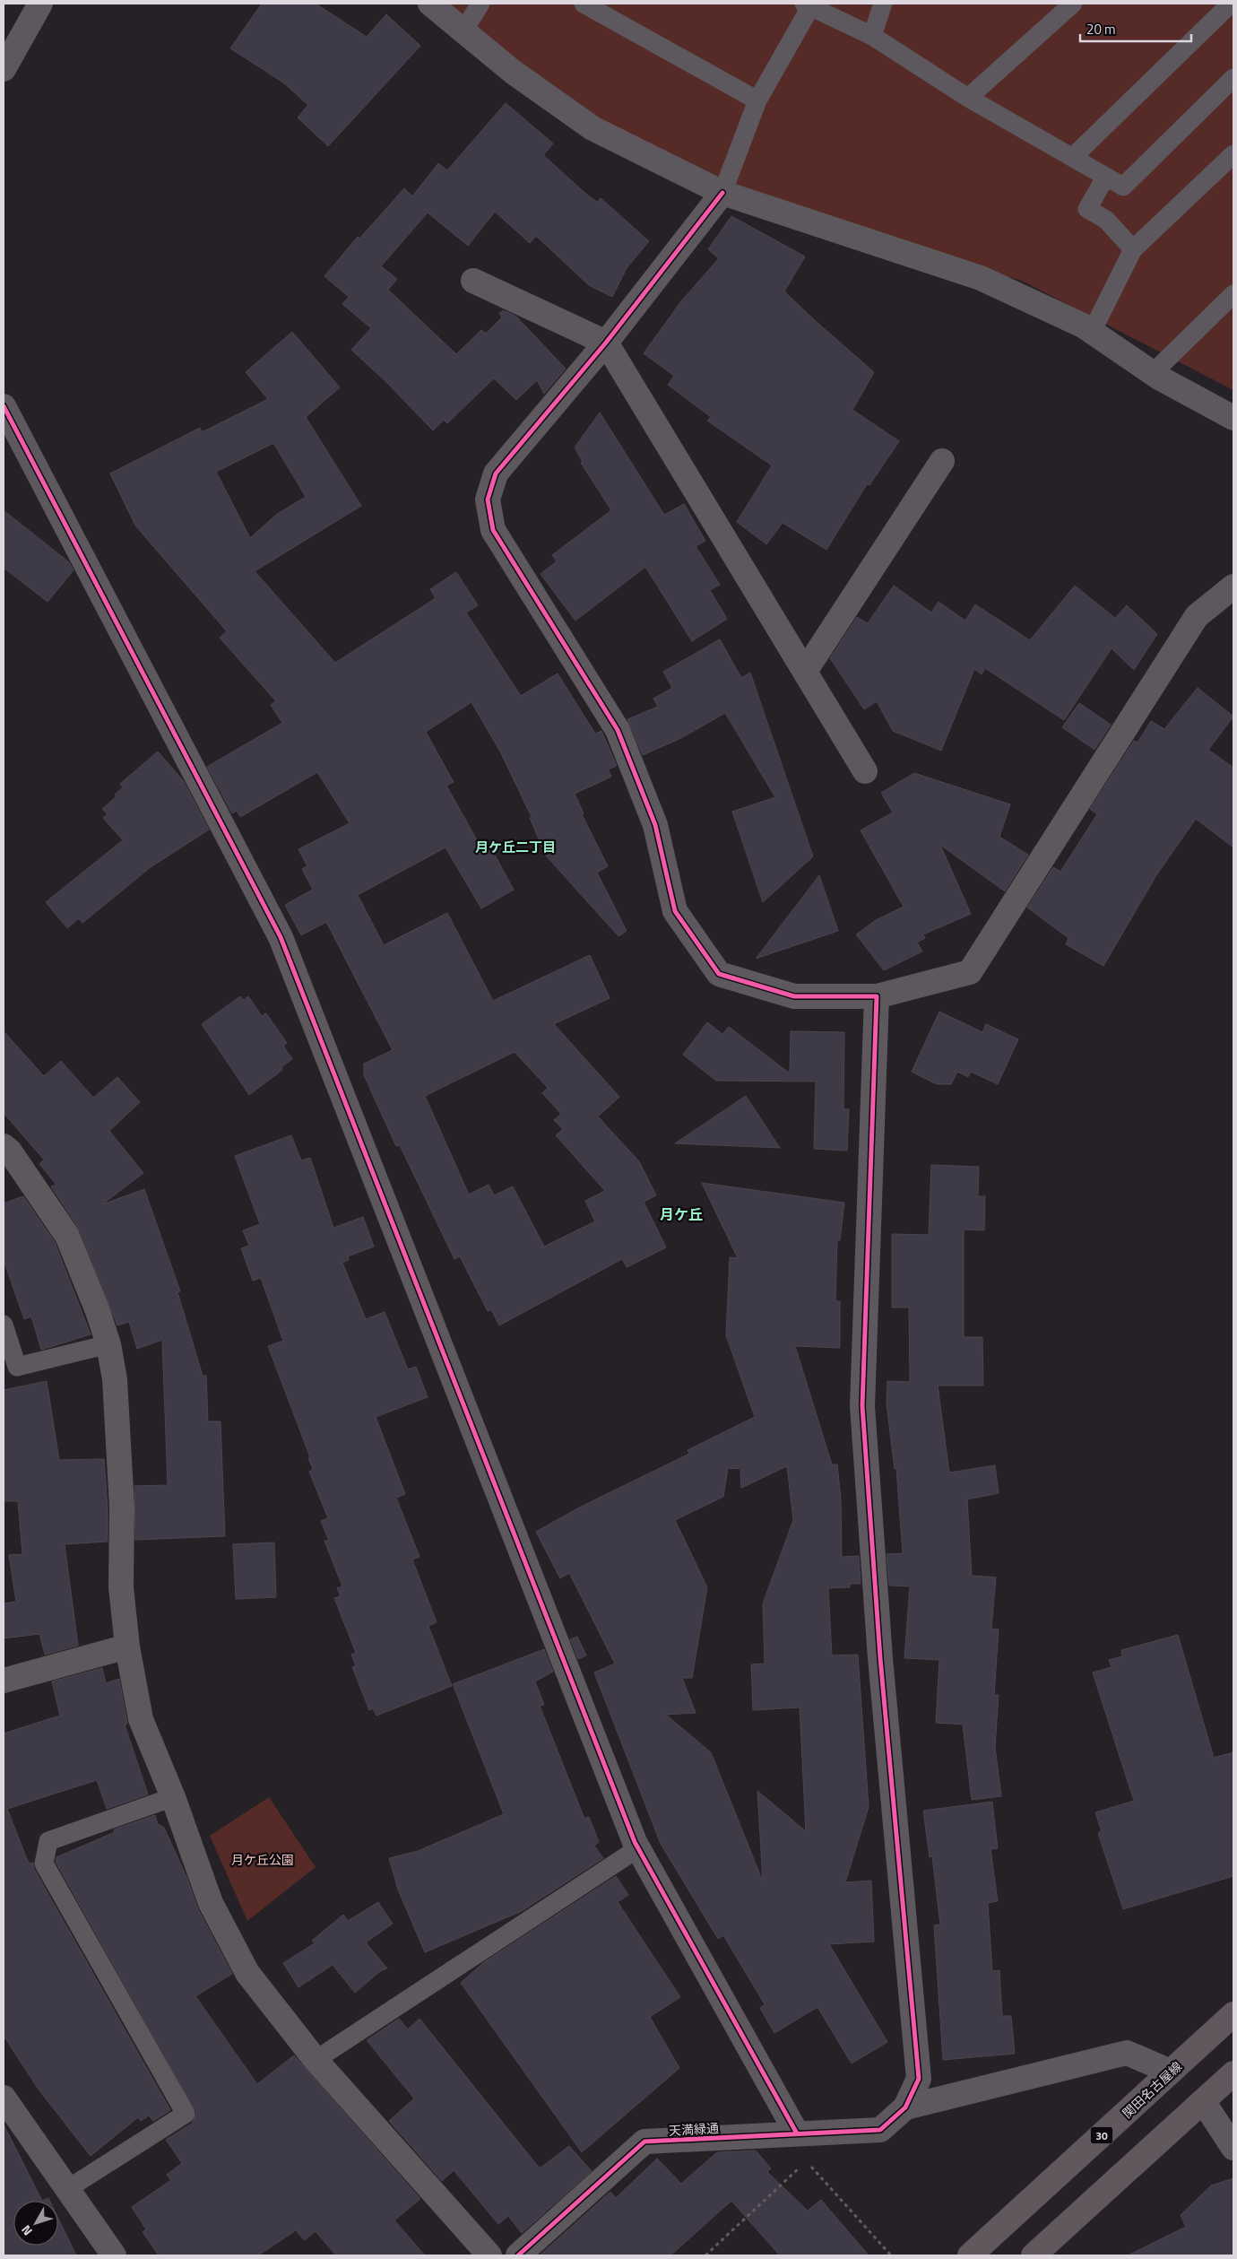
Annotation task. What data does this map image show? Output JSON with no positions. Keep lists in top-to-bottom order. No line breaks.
{"streets":{"main road":["関田名古屋線","30"],"street":["天満緑通"]},"districts":["月ケ丘二丁目","月ケ丘"],"parks":["月ケ丘公園"],"scale_bar":"20 m","north":"bottom left"}
